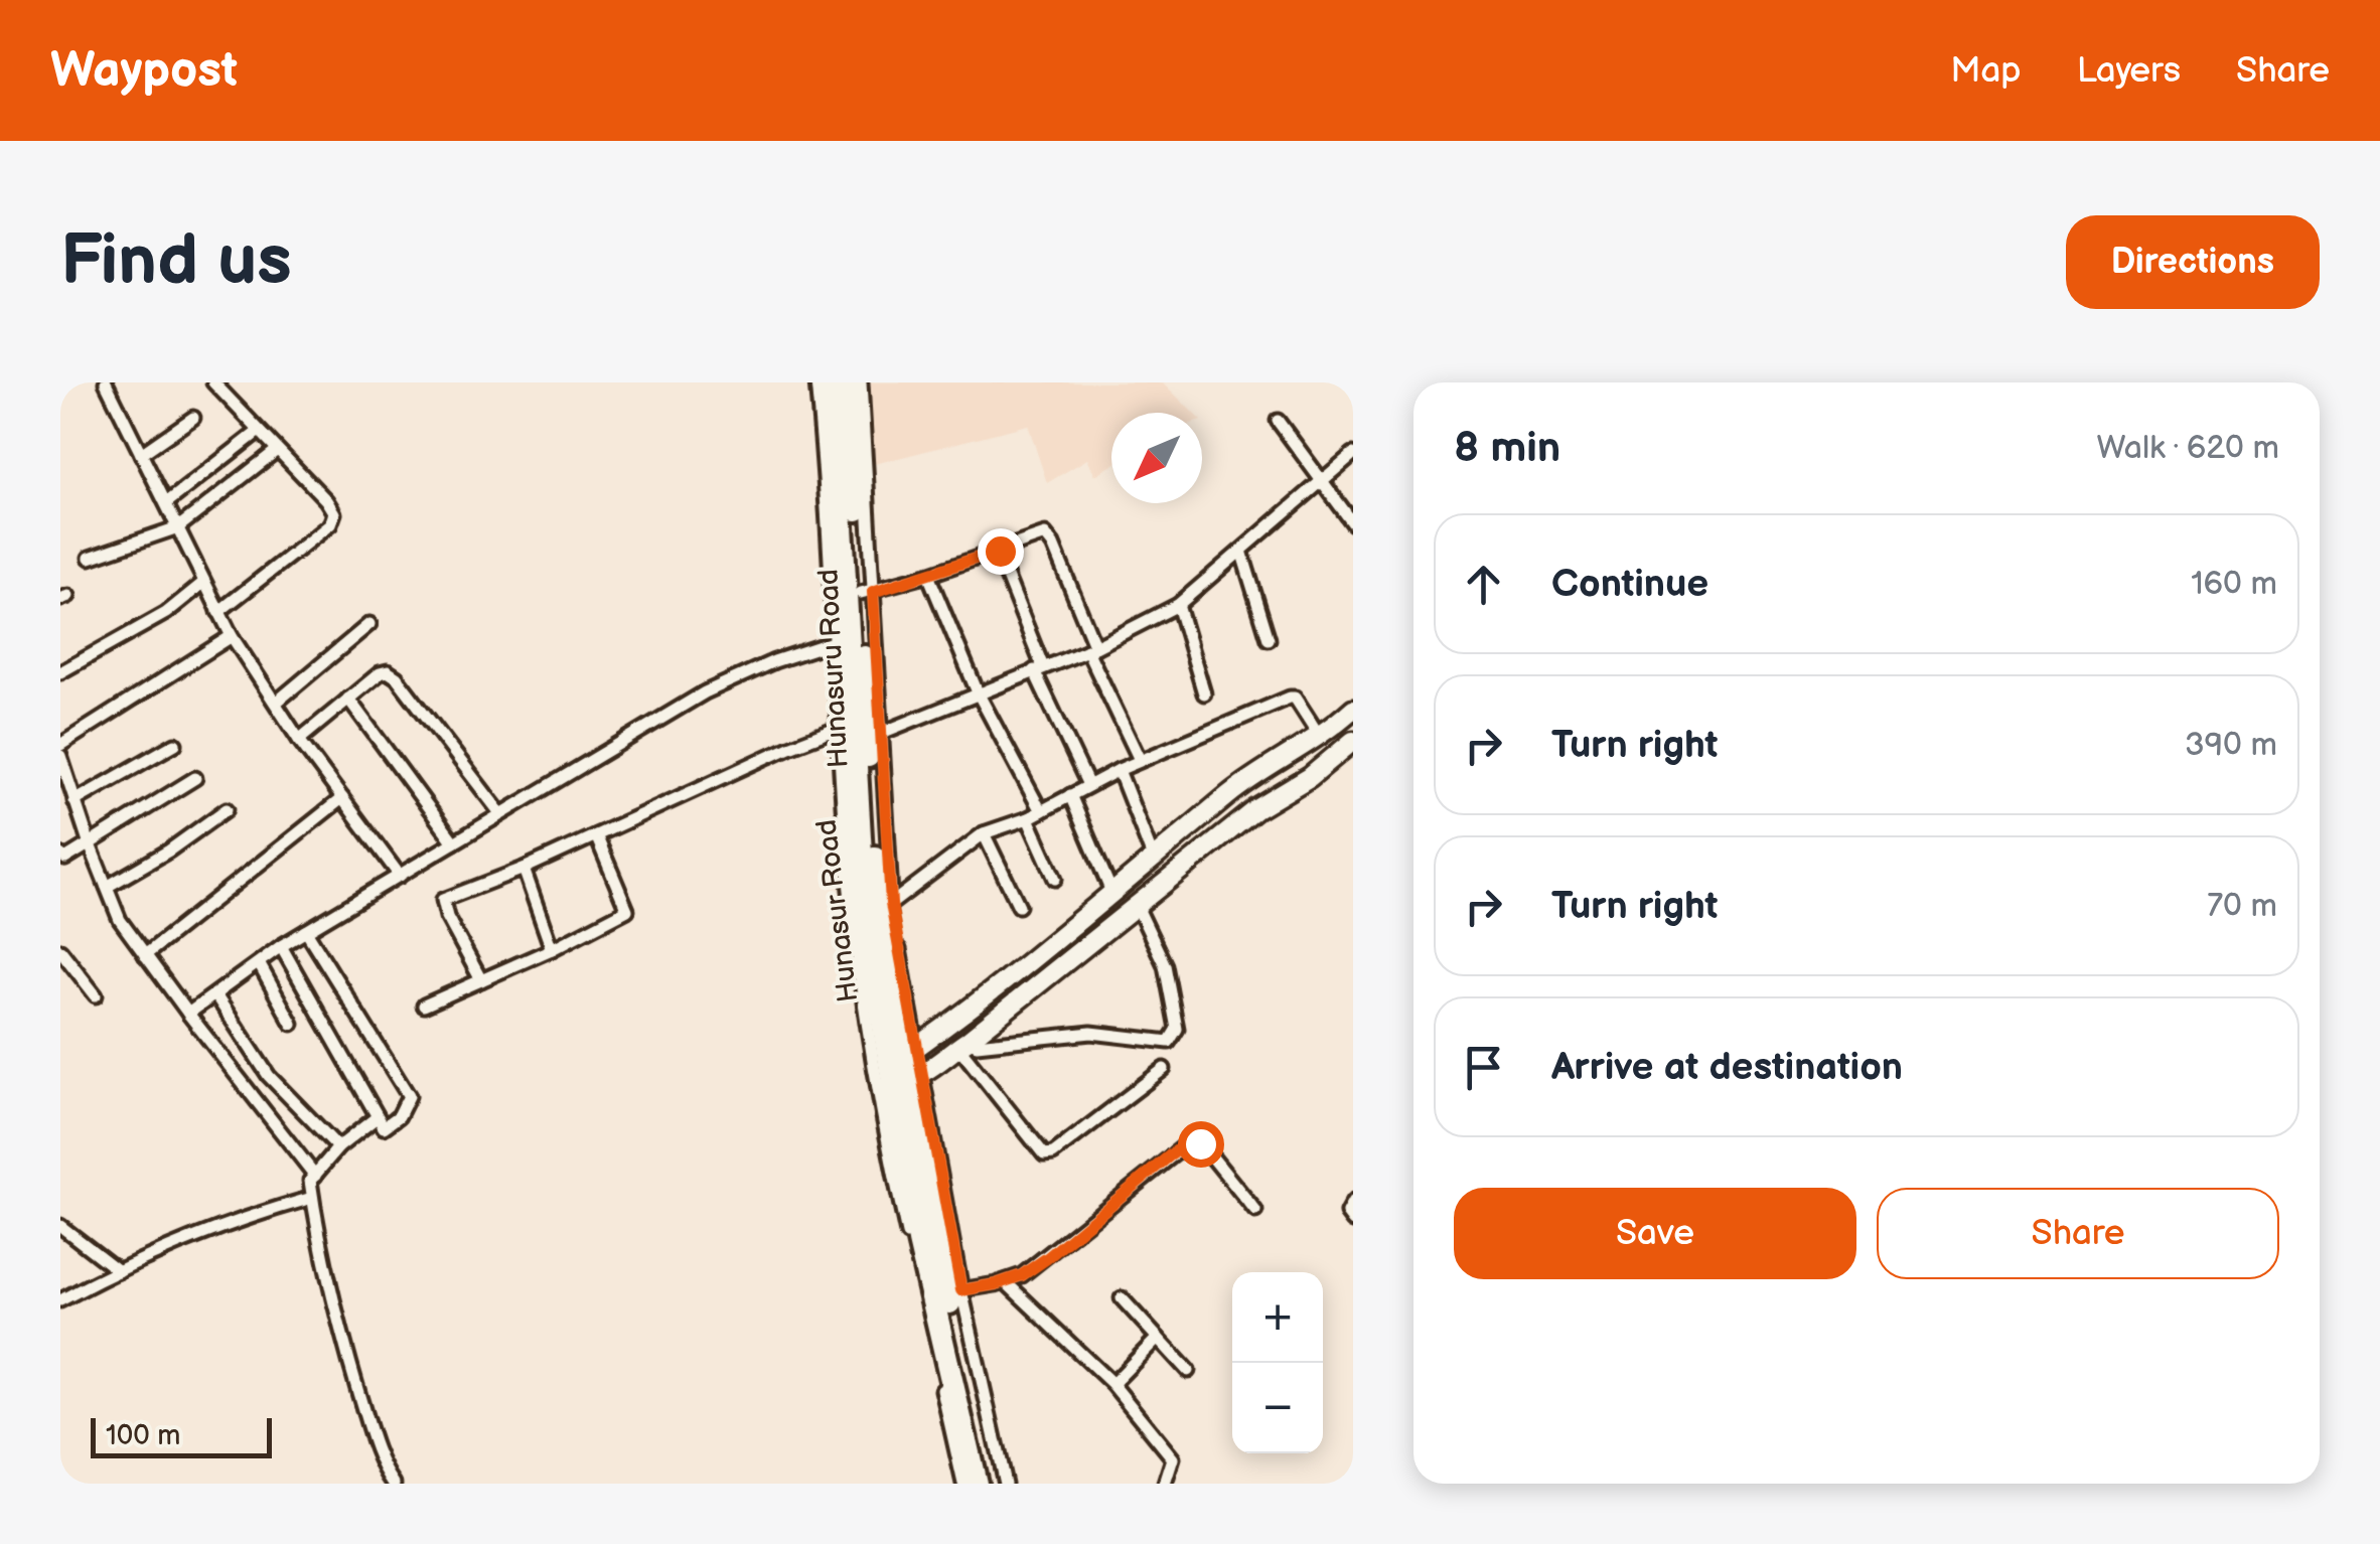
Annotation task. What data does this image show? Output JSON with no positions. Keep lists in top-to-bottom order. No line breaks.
{"streets":{"highway":["Hunasuru Road","Hunasur Road"]},"crossings":[["Hunasuru Road","Hunasur Road"]],"scale_bar":"100 m","north":"bottom left","page":{"header":"Waypost","nav":["Map","Layers","Share"],"buttons":["Directions",["Save","Share"]],"title":"Find us","heading":["8 min","Walk · 620 m"],"list":[["Continue","160 m"],["Turn right","390 m"],["Turn right","70 m"],"Arrive at destination"],"map_buttons":["+","−"],"scale":"100 m"}}
